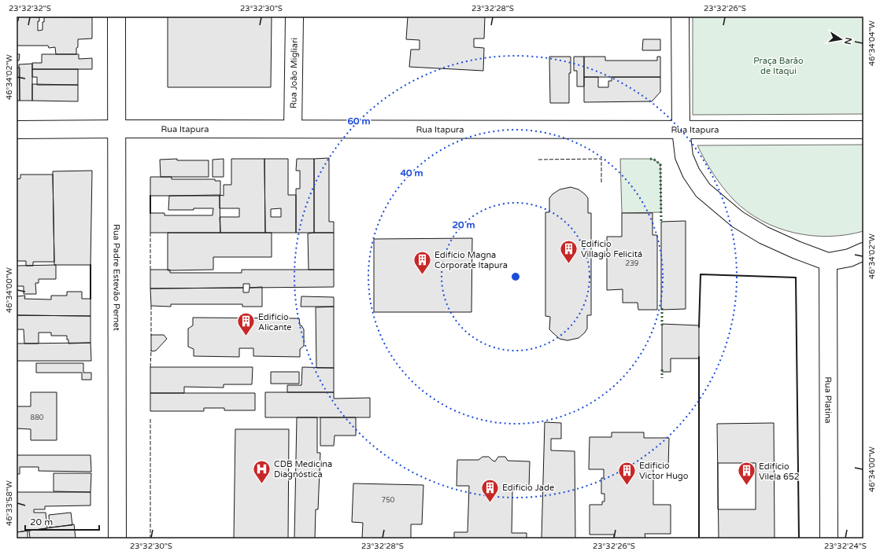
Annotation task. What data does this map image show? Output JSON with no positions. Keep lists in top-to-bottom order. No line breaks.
{"streets":{"street":["Rua João Migliari","Rua Itapura","Rua Padre Estevão Pernet","Rua Platina"]},"crossings":[["Rua João Migliari","Rua Itapura"],["Rua Itapura","Rua Padre Estevão Pernet"]],"parks":["Praça Barão de Itaqui"],"places":{"building":["Edifício Villagio Felicitá","Edifício Magna Corporate Itapura","Edifício Alicante","Edifício Victor Hugo","Edifício Vilela 652","Edifício Jade"],"hospital":["CDB Medicina Diagnóstica"]},"house_numbers":["239","880","750"],"scale_bar":"20 m","north":"right","coordinates":["23°32'32\"S","23°32'30\"S","23°32'28\"S","23°32'26\"S","46°34'04\"W","46°34'02\"W","46°34'00\"W","46°33'58\"W","23°32'24\"S"],"rings":["60 m","40 m","20 m"]}
